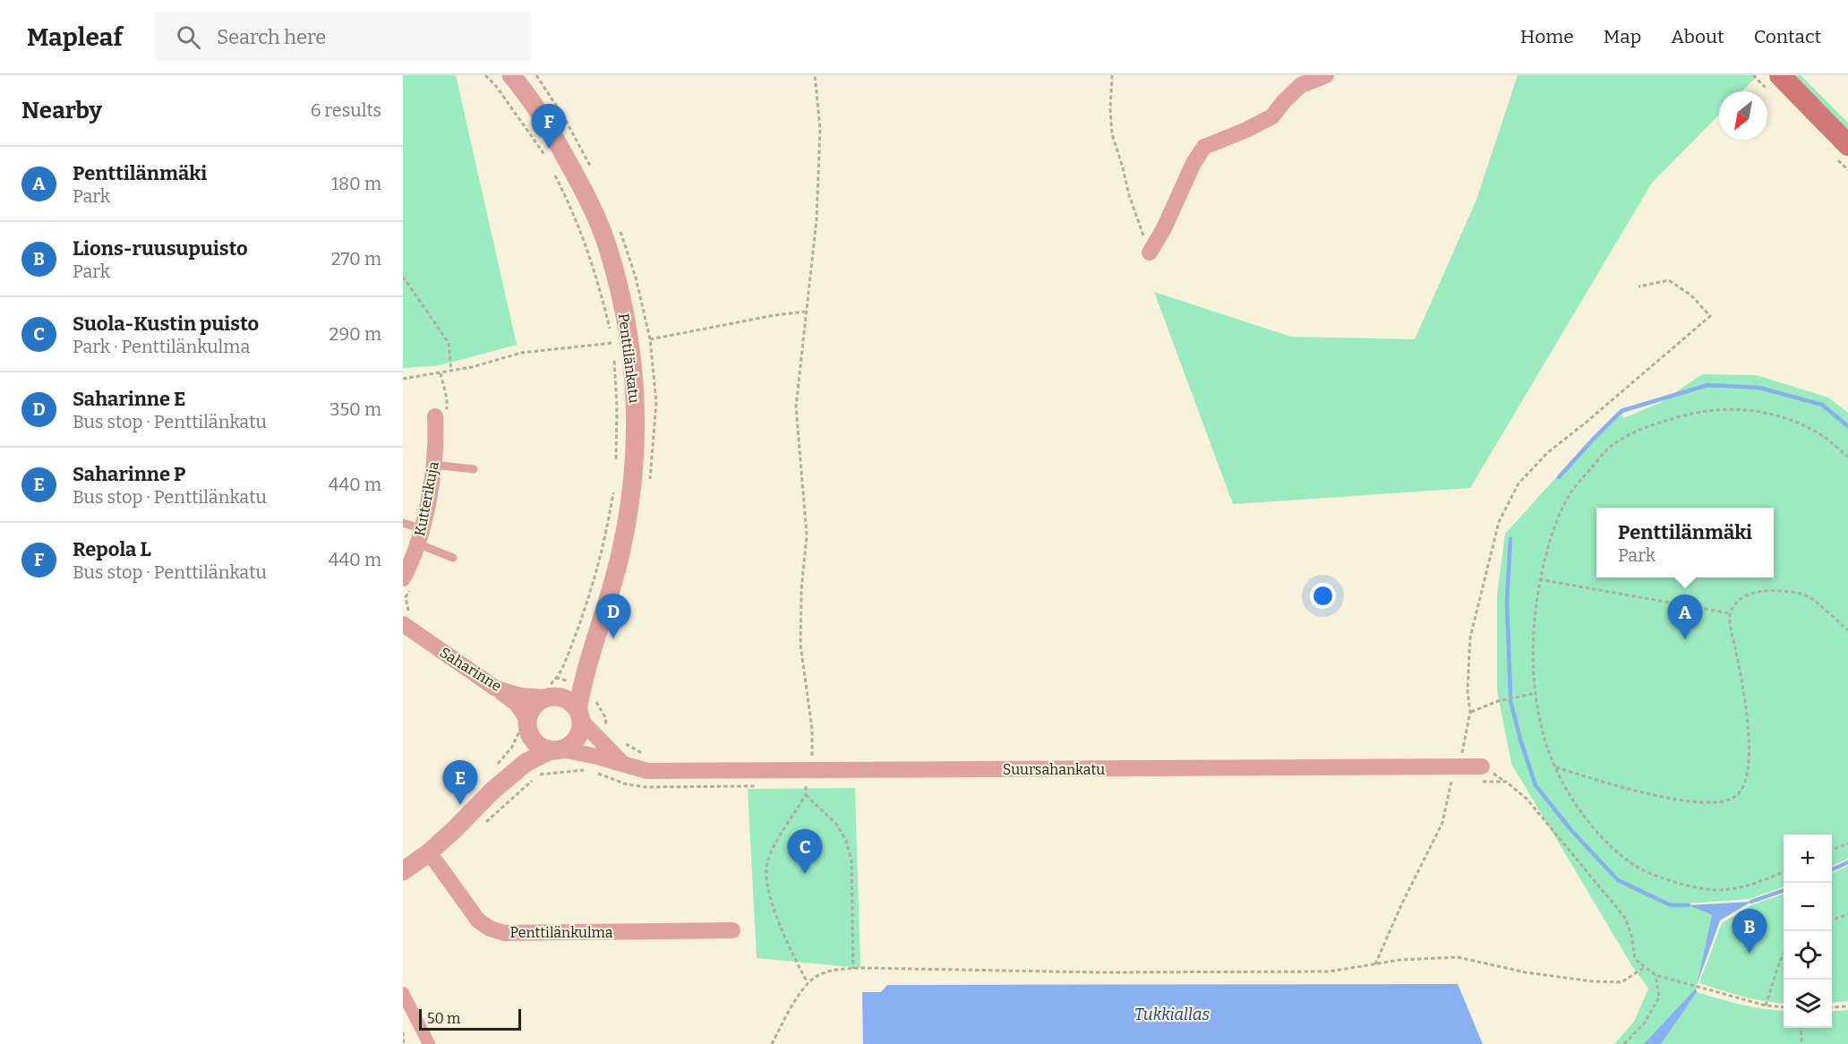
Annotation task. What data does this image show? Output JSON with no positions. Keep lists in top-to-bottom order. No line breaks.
{"streets":{"street":["Penttilänkatu","Kutterikuja","Saharinne","Suursahankatu","Penttilänkulma"]},"crossings":[["Penttilänkatu","Saharinne"],["Penttilänkatu","Suursahankatu"],["Saharinne","Suursahankatu"]],"water":["Tukkiallas"],"scale_bar":"50 m","north":"bottom left","page":{"header":"Mapleaf","search":"Search here","nav":["Home","Map","About","Contact"],"heading":["Nearby","6 results"],"pins":["F","D","A","E","C","B"],"list":[{"mark":"A","name":"Penttilänmäki","note":"Park","value":"180 m"},{"mark":"B","name":"Lions-ruusupuisto","note":"Park","value":"270 m"},{"mark":"C","name":"Suola-Kustin puisto","note":"Park · Penttilänkulma","value":"290 m"},{"mark":"D","name":"Saharinne E","note":"Bus stop · Penttilänkatu","value":"350 m"},{"mark":"E","name":"Saharinne P","note":"Bus stop · Penttilänkatu","value":"440 m"},{"mark":"F","name":"Repola L","note":"Bus stop · Penttilänkatu","value":"440 m"}],"popup":["Penttilänmäki","Park"],"map_buttons":["+","−"],"scale":"50 m"}}
